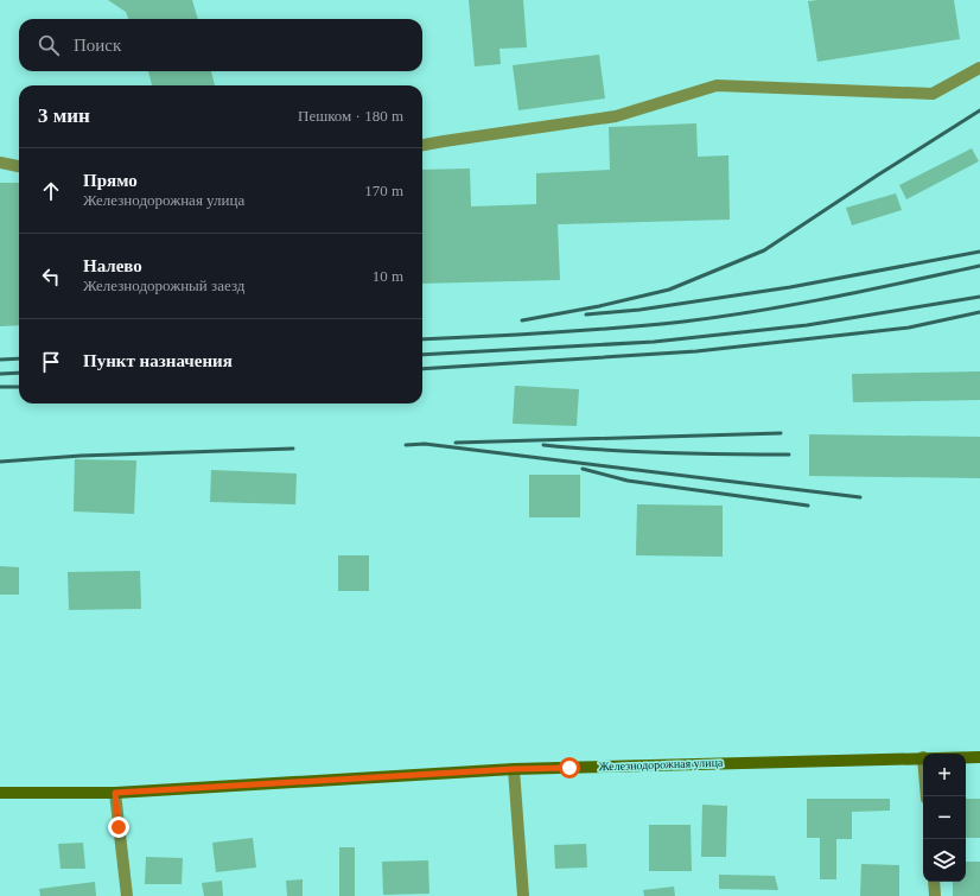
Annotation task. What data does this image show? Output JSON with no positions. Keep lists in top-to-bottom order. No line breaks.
{"streets":{"street":["Железнодорожная улица"]},"page":{"search":"Поиск","heading":["3 мин","Пешком · 180 m"],"list":[["Прямо","Железнодорожная улица","170 m"],["Налево","Железнодорожный заезд","10 m"],"Пункт назначения"],"map_buttons":["+","−"]}}
